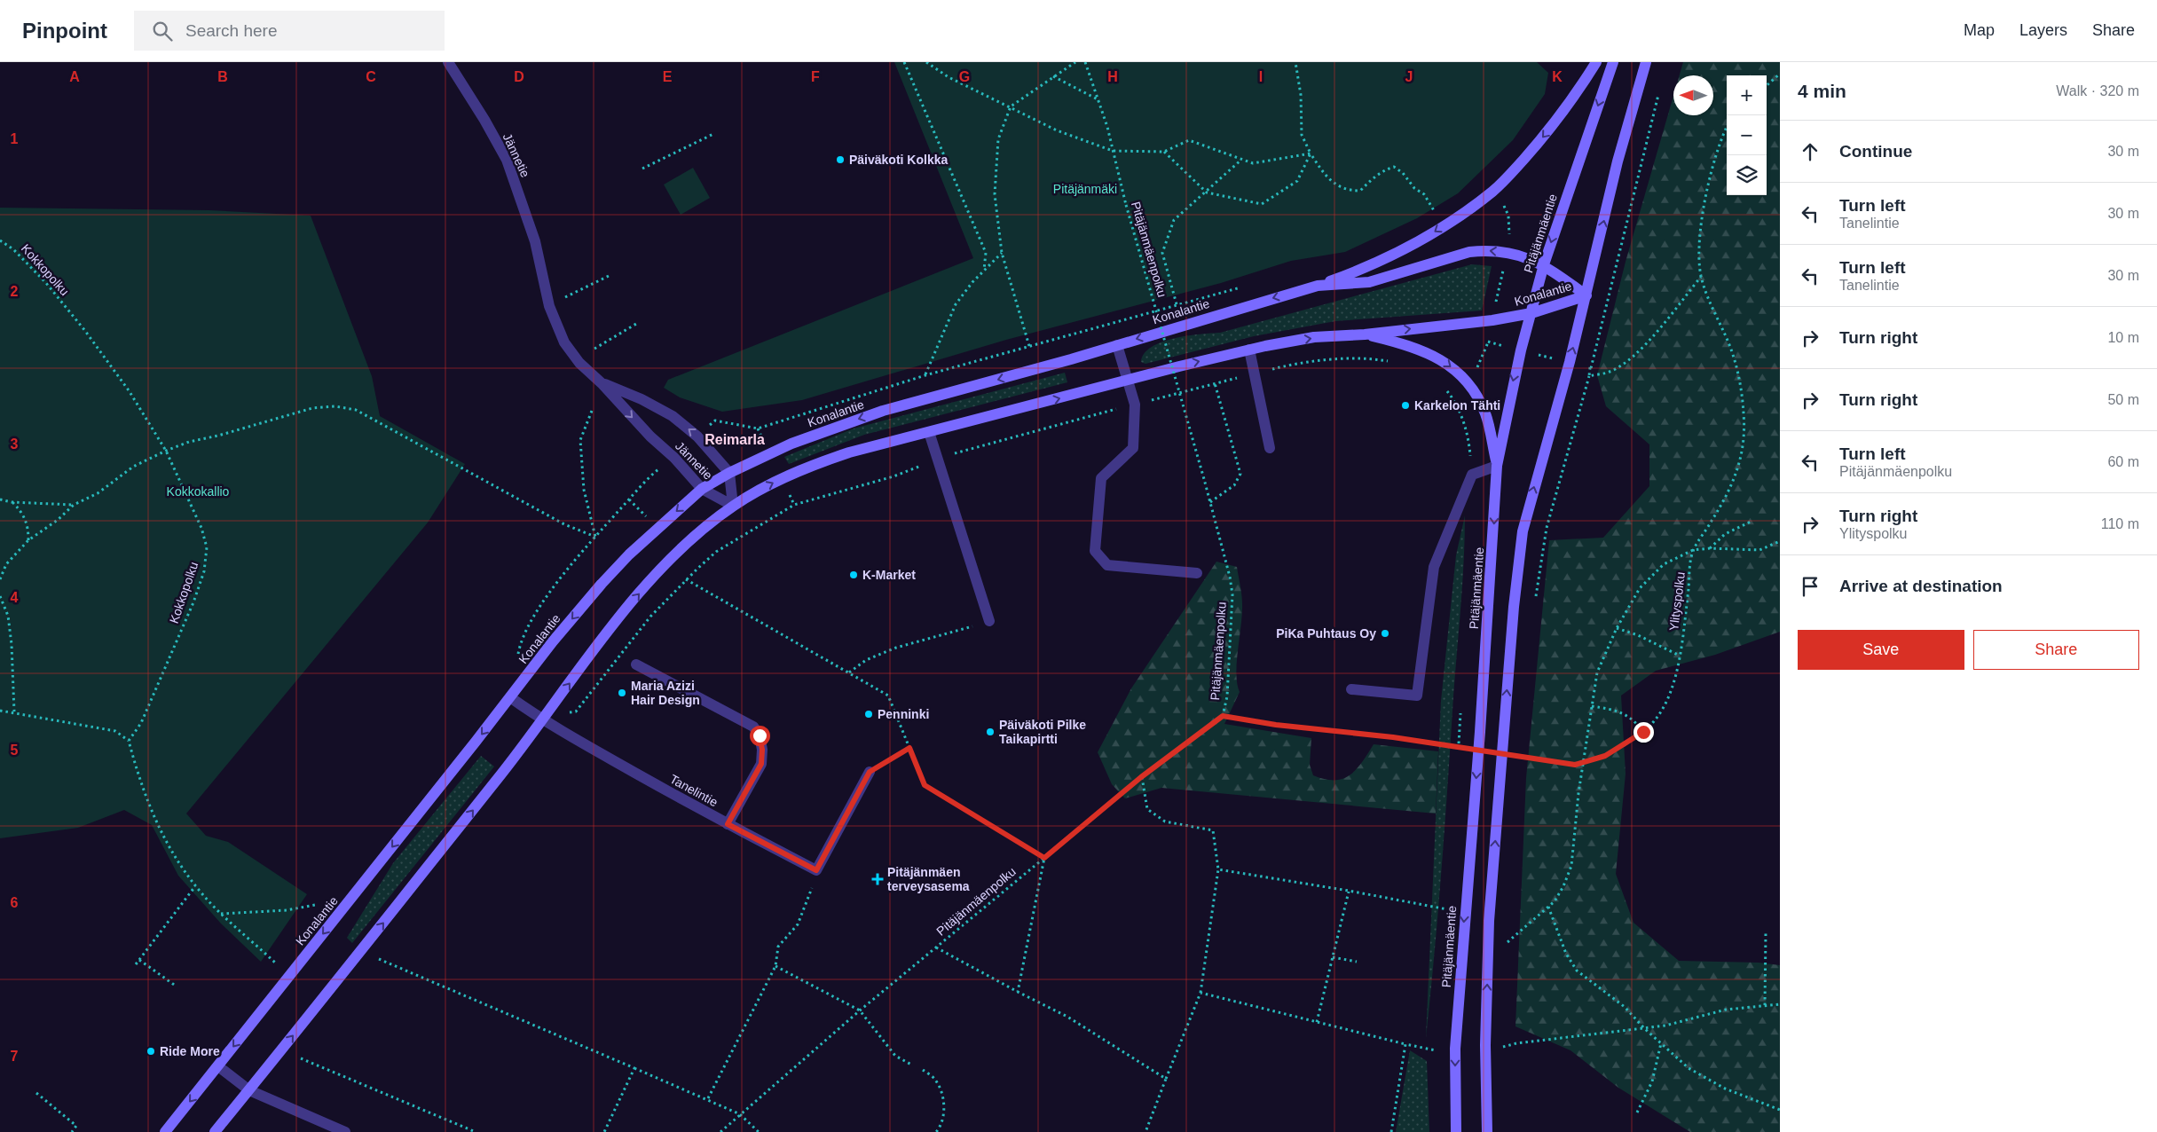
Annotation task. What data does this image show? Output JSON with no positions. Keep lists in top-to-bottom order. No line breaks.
{"streets":{"main road":["Pitäjänmäentie","Konalantie"],"street":["Jännetie","Tanelintie"],"path":["Pitäjänmäenpolku","Kokkopolku","Ylityspolku"]},"crossings":[["Jännetie","Konalantie"],["Pitäjänmäentie","Konalantie"],["Pitäjänmäenpolku","Ylityspolku"],["Konalantie","Tanelintie"]],"districts":["Reimarla"],"parks":["Pitäjänmäki","Kokkokallio"],"places":{"other":["Päiväkoti Kolkka","Karkelon Tähti","K-Market","PiKa Puhtaus Oy","Maria Azizi Hair Design","Penninki","Päiväkoti Pilke Taikapirtti","Ride More"],"health":["Pitäjänmäen terveysasema"]},"north":"left","page":{"header":"Pinpoint","search":"Search here","nav":["Map","Layers","Share"],"heading":["4 min","Walk · 320 m"],"map_buttons":["+","−"],"list":[["Continue","30 m"],["Turn left","Tanelintie","30 m"],["Turn left","Tanelintie","30 m"],["Turn right","10 m"],["Turn right","50 m"],["Turn left","Pitäjänmäenpolku","60 m"],["Turn right","Ylityspolku","110 m"],"Arrive at destination"],"buttons":["Save","Share"]},"grid":{"columns":["A","B","C","D","E","F","G","H","I","J","K"],"rows":["1","2","3","4","5","6","7"]}}
